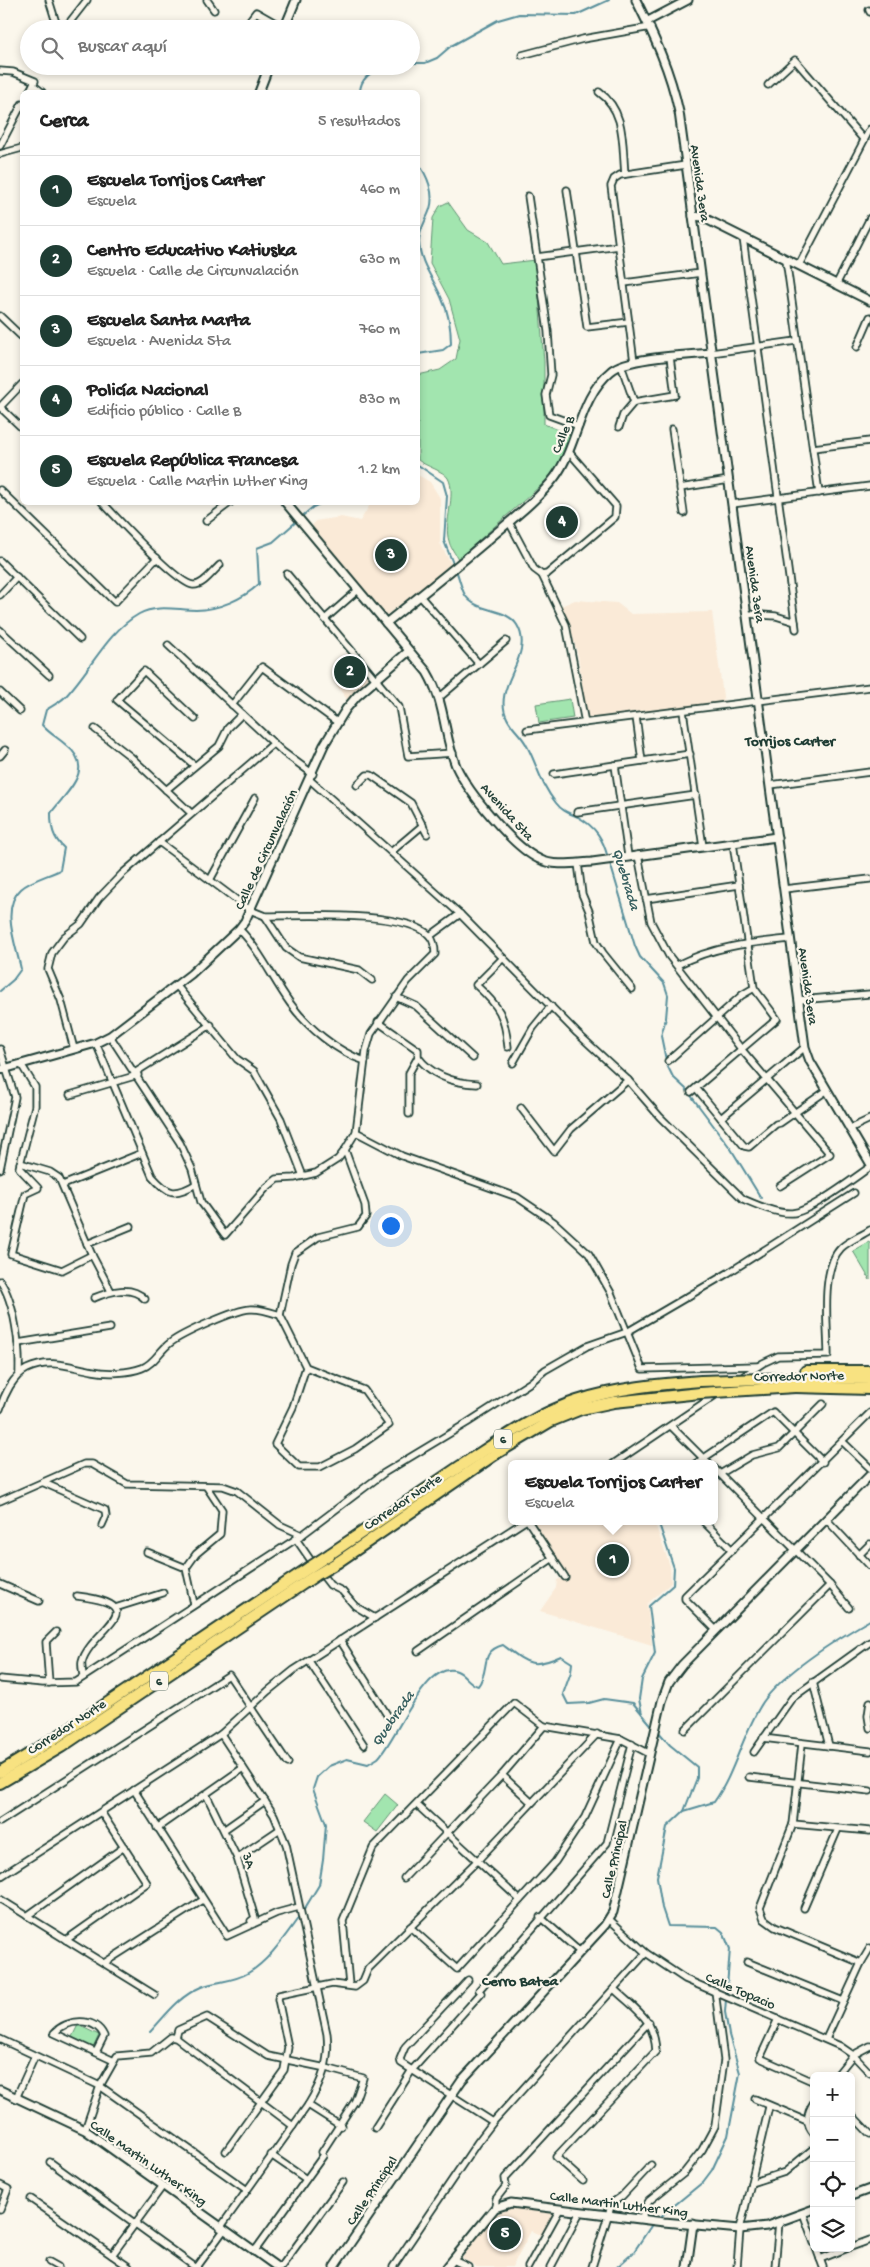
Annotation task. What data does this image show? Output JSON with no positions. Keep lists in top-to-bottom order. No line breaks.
{"streets":{"highway":["Corredor Norte","6"],"street":["Avenida 3era","Calle B","Avenida 5ta","Calle de Circunvalación","Calle Principal","3A","Calle Topacio","Calle Martin Luther King"]},"crossings":[["Avenida 3era","Calle B"],["Avenida 3era","Avenida 5ta"],["Calle B","Avenida 5ta"],["Avenida 5ta","Calle de Circunvalación"],["Calle Principal","Calle Topacio"]],"districts":["Torrijos Carter","Cerro Batea"],"water":["Quebrada"],"page":{"search":"Buscar aquí","heading":["Cerca","5 resultados"],"list":[{"mark":"1","name":"Escuela Torrijos Carter","note":"Escuela","value":"460 m"},{"mark":"2","name":"Centro Educativo Katiuska","note":"Escuela · Calle de Circunvalación","value":"630 m"},{"mark":"3","name":"Escuela Santa Marta","note":"Escuela · Avenida 5ta","value":"760 m"},{"mark":"4","name":"Policía Nacional","note":"Edificio público · Calle B","value":"830 m"},{"mark":"5","name":"Escuela República Francesa","note":"Escuela · Calle Martin Luther King","value":"1.2 km"}],"pins":["4","3","2","1","5"],"popup":["Escuela Torrijos Carter","Escuela"],"map_buttons":["+","−"]}}
